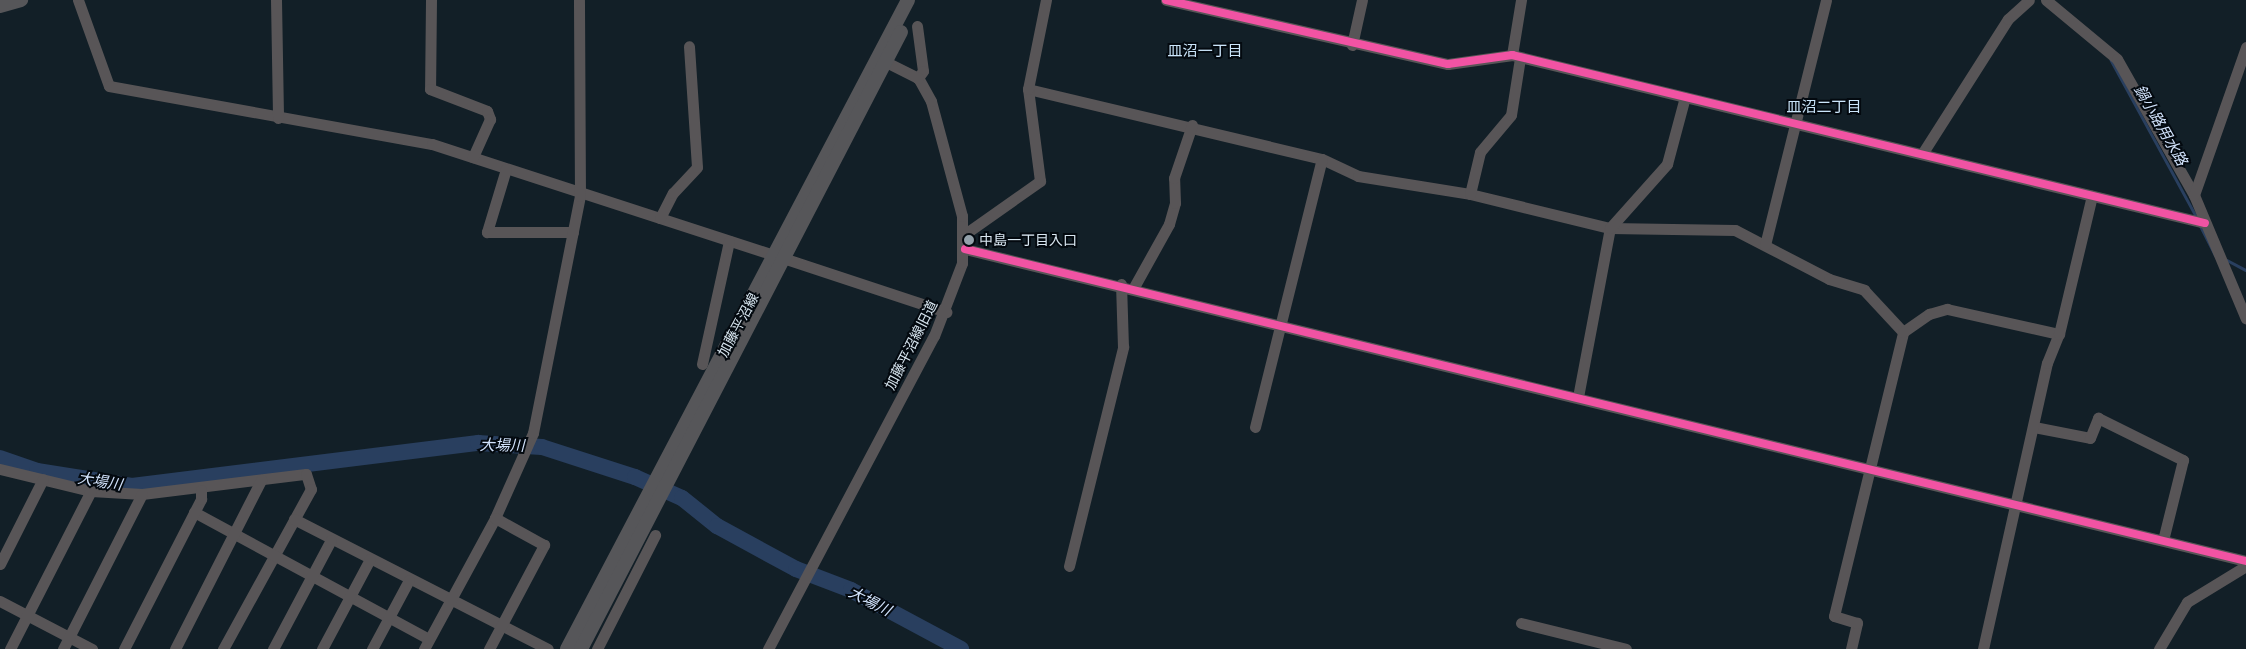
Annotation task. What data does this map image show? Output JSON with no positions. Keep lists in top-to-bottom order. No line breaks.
{"streets":{"main road":["加藤平沼線"],"street":["加藤平沼線旧道"]},"districts":["皿沼一丁目","皿沼二丁目"],"water":["鍋小路用水路","大場川"],"places":["中島一丁目入口"]}
